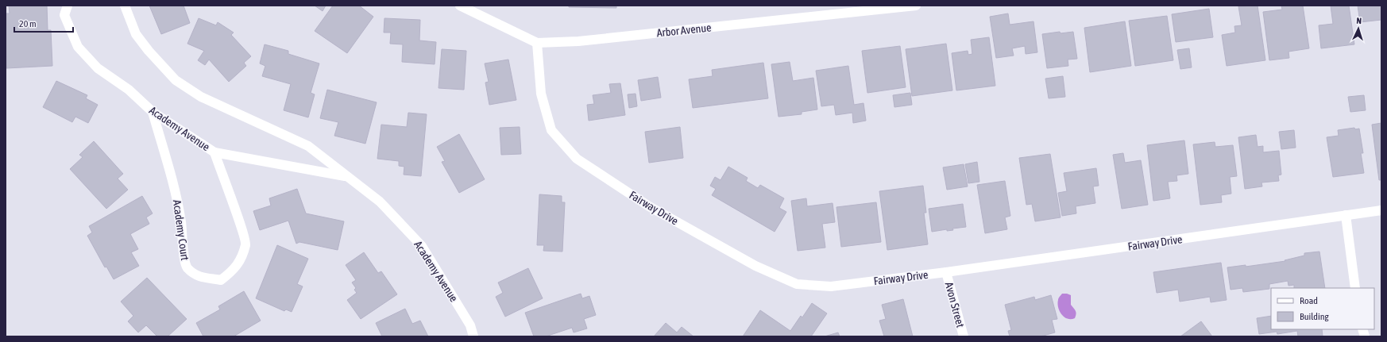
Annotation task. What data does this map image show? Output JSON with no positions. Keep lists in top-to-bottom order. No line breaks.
{"streets":{"street":["Arbor Avenue","Academy Avenue","Fairway Drive","Academy Court","Avon Street"]},"crossings":[["Arbor Avenue","Fairway Drive"],["Academy Avenue","Academy Court"],["Fairway Drive","Avon Street"]],"legend":["Road","Building"],"scale_bar":"20 m","north":"top"}
